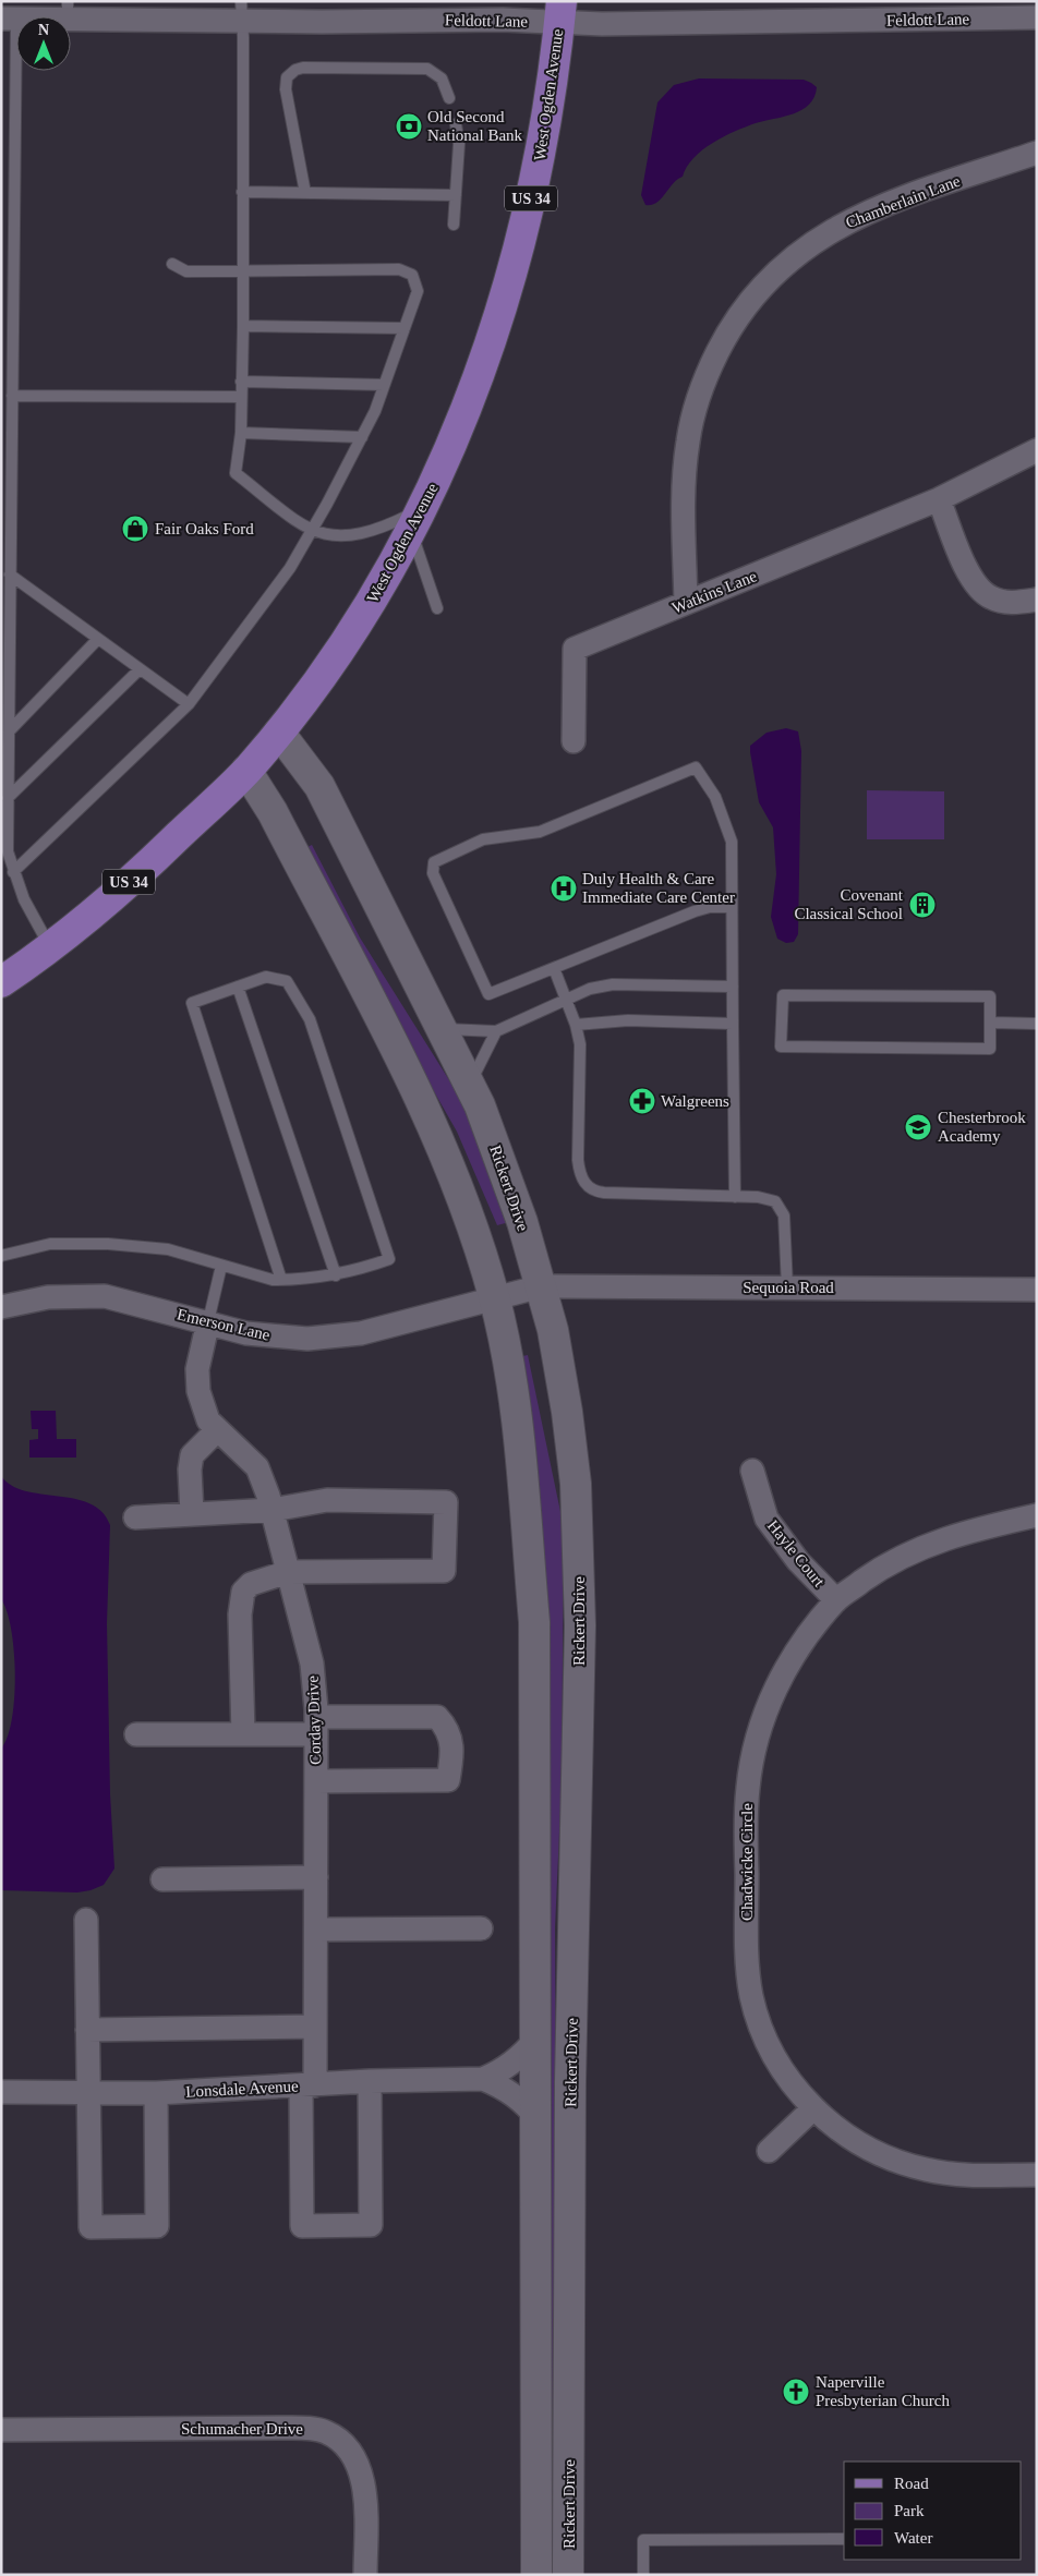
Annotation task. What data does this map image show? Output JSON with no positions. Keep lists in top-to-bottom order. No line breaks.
{"streets":{"main road":["West Ogden Avenue","US 34"],"street":["Feldott Lane","Chamberlain Lane","Watkins Lane","Rickert Drive","Sequoia Road","Emerson Lane","Hayle Court","Corday Drive","Chadwicke Circle","Lonsdale Avenue","Schumacher Drive"]},"crossings":[["Feldott Lane","West Ogden Avenue"],["West Ogden Avenue","Rickert Drive"],["Chamberlain Lane","Watkins Lane"],["Rickert Drive","Sequoia Road"],["Rickert Drive","Emerson Lane"],["Rickert Drive","Lonsdale Avenue"],["Sequoia Road","Emerson Lane"],["Emerson Lane","Corday Drive"],["Hayle Court","Chadwicke Circle"],["Corday Drive","Lonsdale Avenue"]],"places":{"bank":["Old Second National Bank"],"shop":["Fair Oaks Ford"],"hospital":["Duly Health & Care Immediate Care Center"],"building":["Covenant Classical School"],"pharmacy":["Walgreens"],"school or university":["Chesterbrook Academy"],"church":["Naperville Presbyterian Church"]},"legend":["Road","Park","Water"],"north":"top"}
